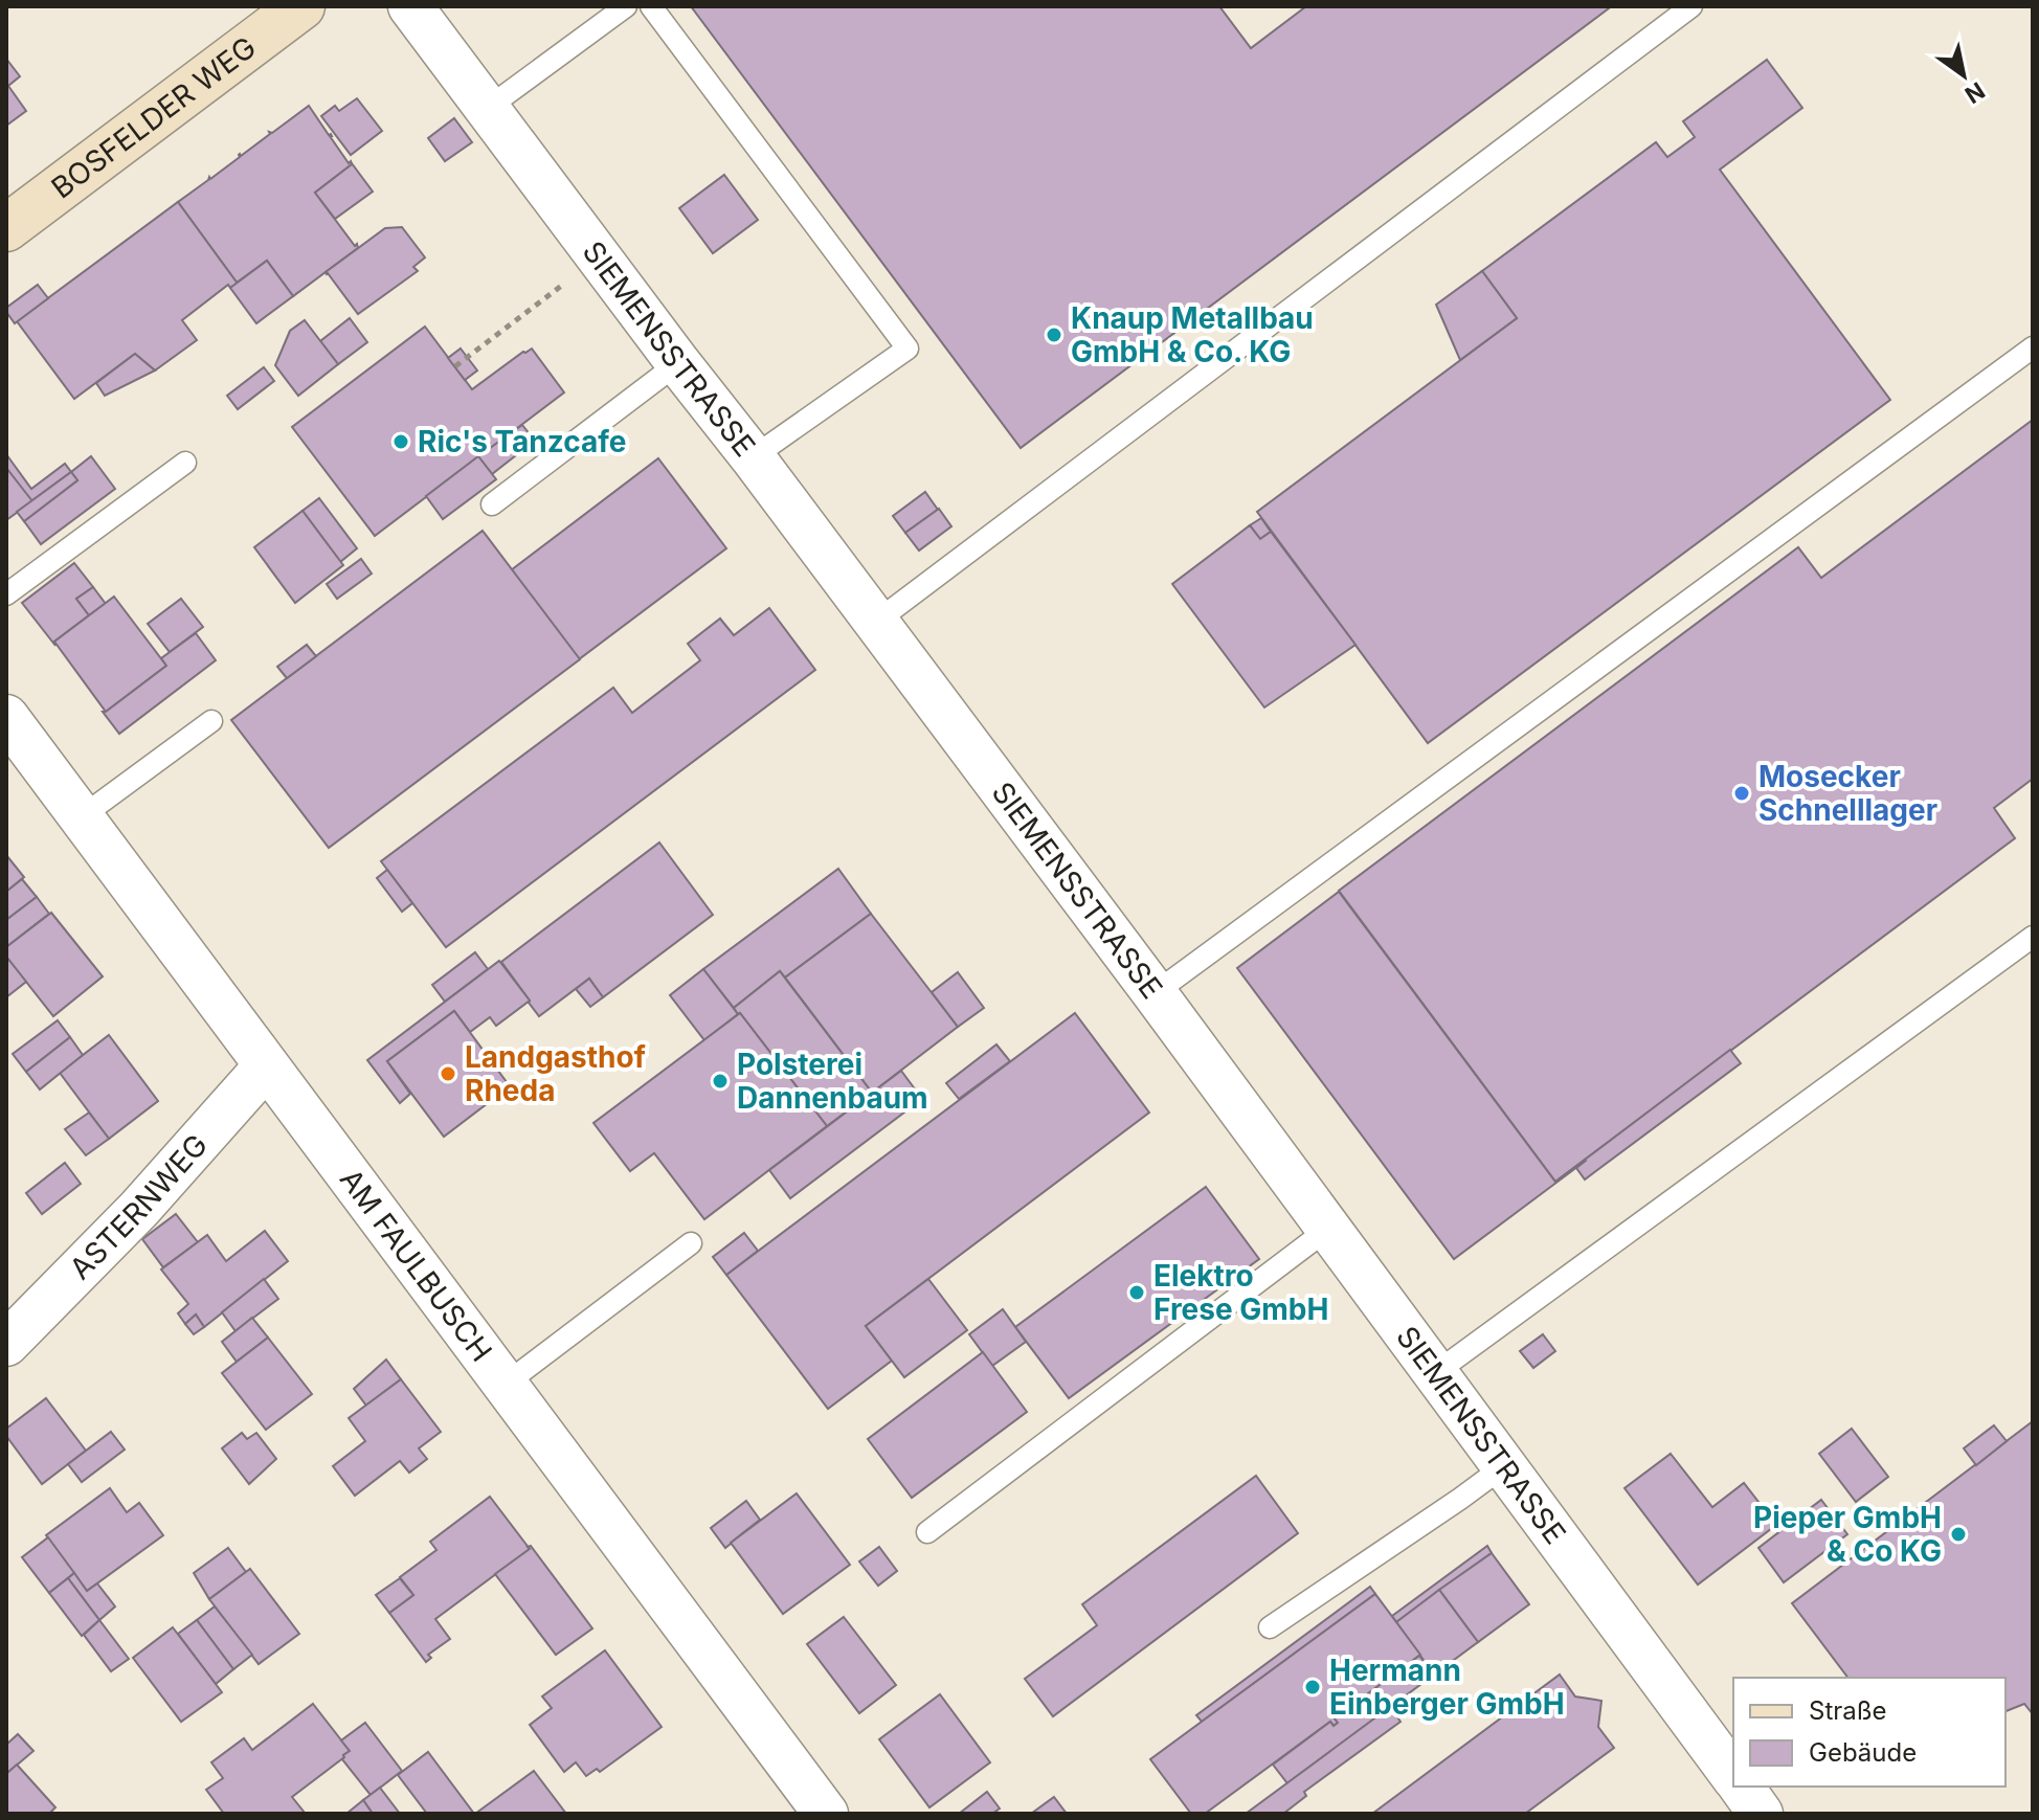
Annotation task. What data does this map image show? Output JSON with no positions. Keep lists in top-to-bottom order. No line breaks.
{"streets":{"street":["BOSFELDER WEG","SIEMENSSTRASSE","ASTERNWEG","AM FAULBUSCH"]},"crossings":[["ASTERNWEG","AM FAULBUSCH"]],"places":["Knaup Metallbau GmbH & Co. KG","Ric's Tanzcafe","Mosecker Schnelllager","Landgasthof Rheda","Polsterei Dannenbaum","Elektro Frese GmbH","Pieper GmbH & Co KG","Hermann Einberger GmbH"],"legend":["Straße","Gebäude"],"north":"bottom right"}
